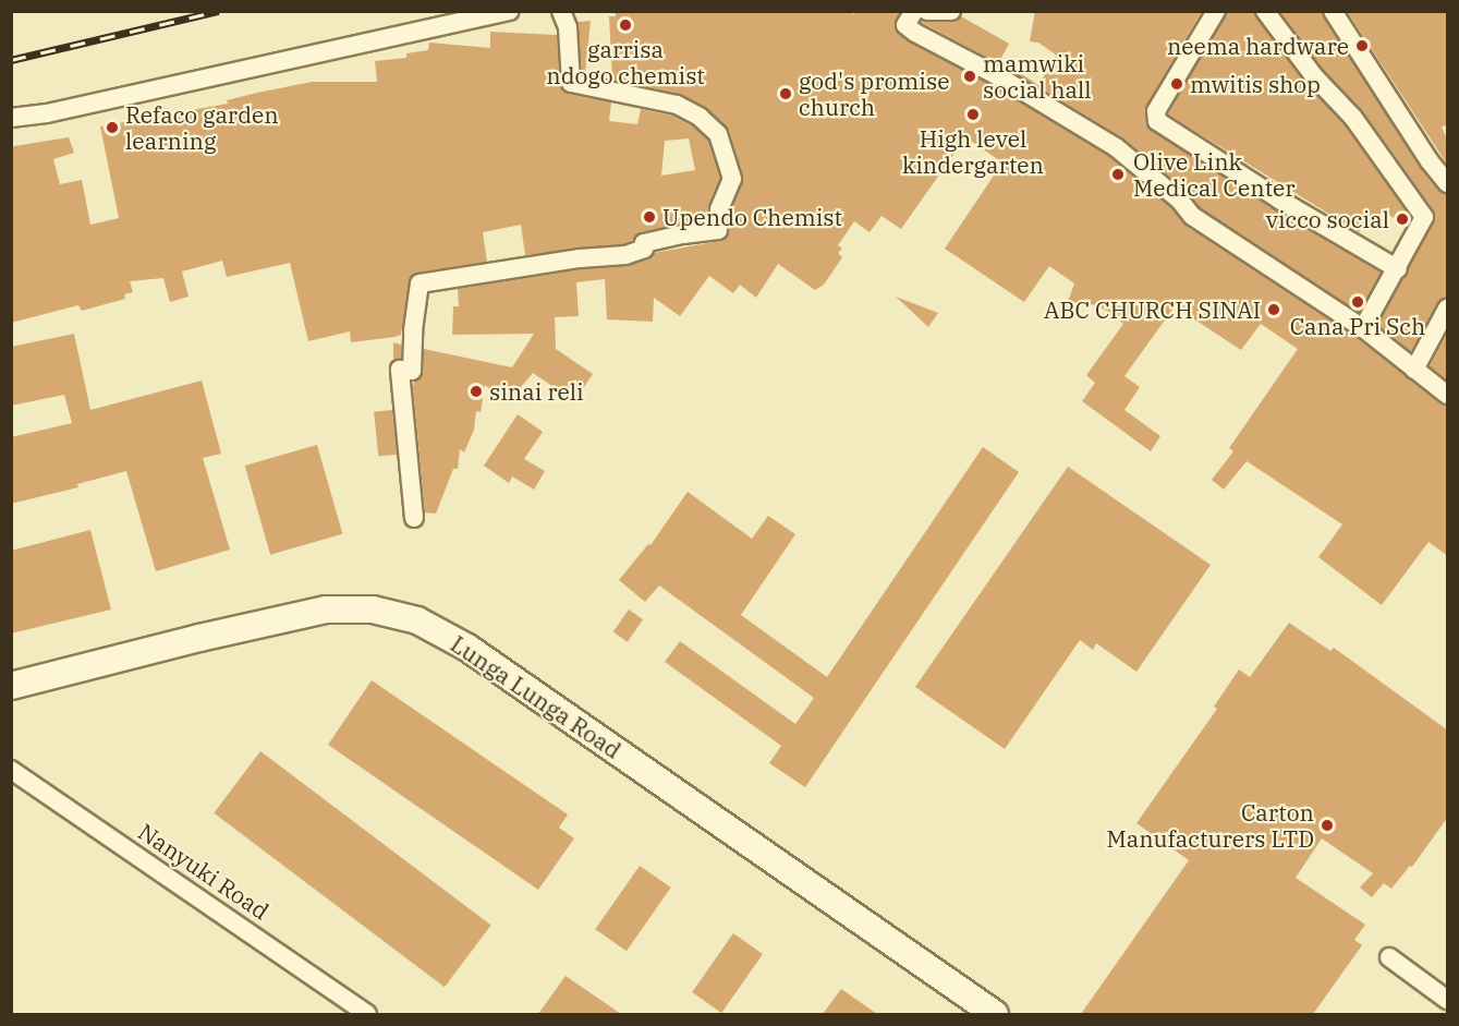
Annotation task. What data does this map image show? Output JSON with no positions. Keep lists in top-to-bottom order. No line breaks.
{"streets":{"main road":["Lunga Lunga Road"],"street":["Nanyuki Road"]},"places":["garrisa ndogo chemist","neema hardware","mamwiki social hall","mwitis shop","god's promise church","High level kindergarten","Refaco garden learning","Olive Link Medical Center","Upendo Chemist","vicco social","Cana Pri Sch","ABC CHURCH SINAI","sinai reli","Carton Manufacturers LTD"]}
